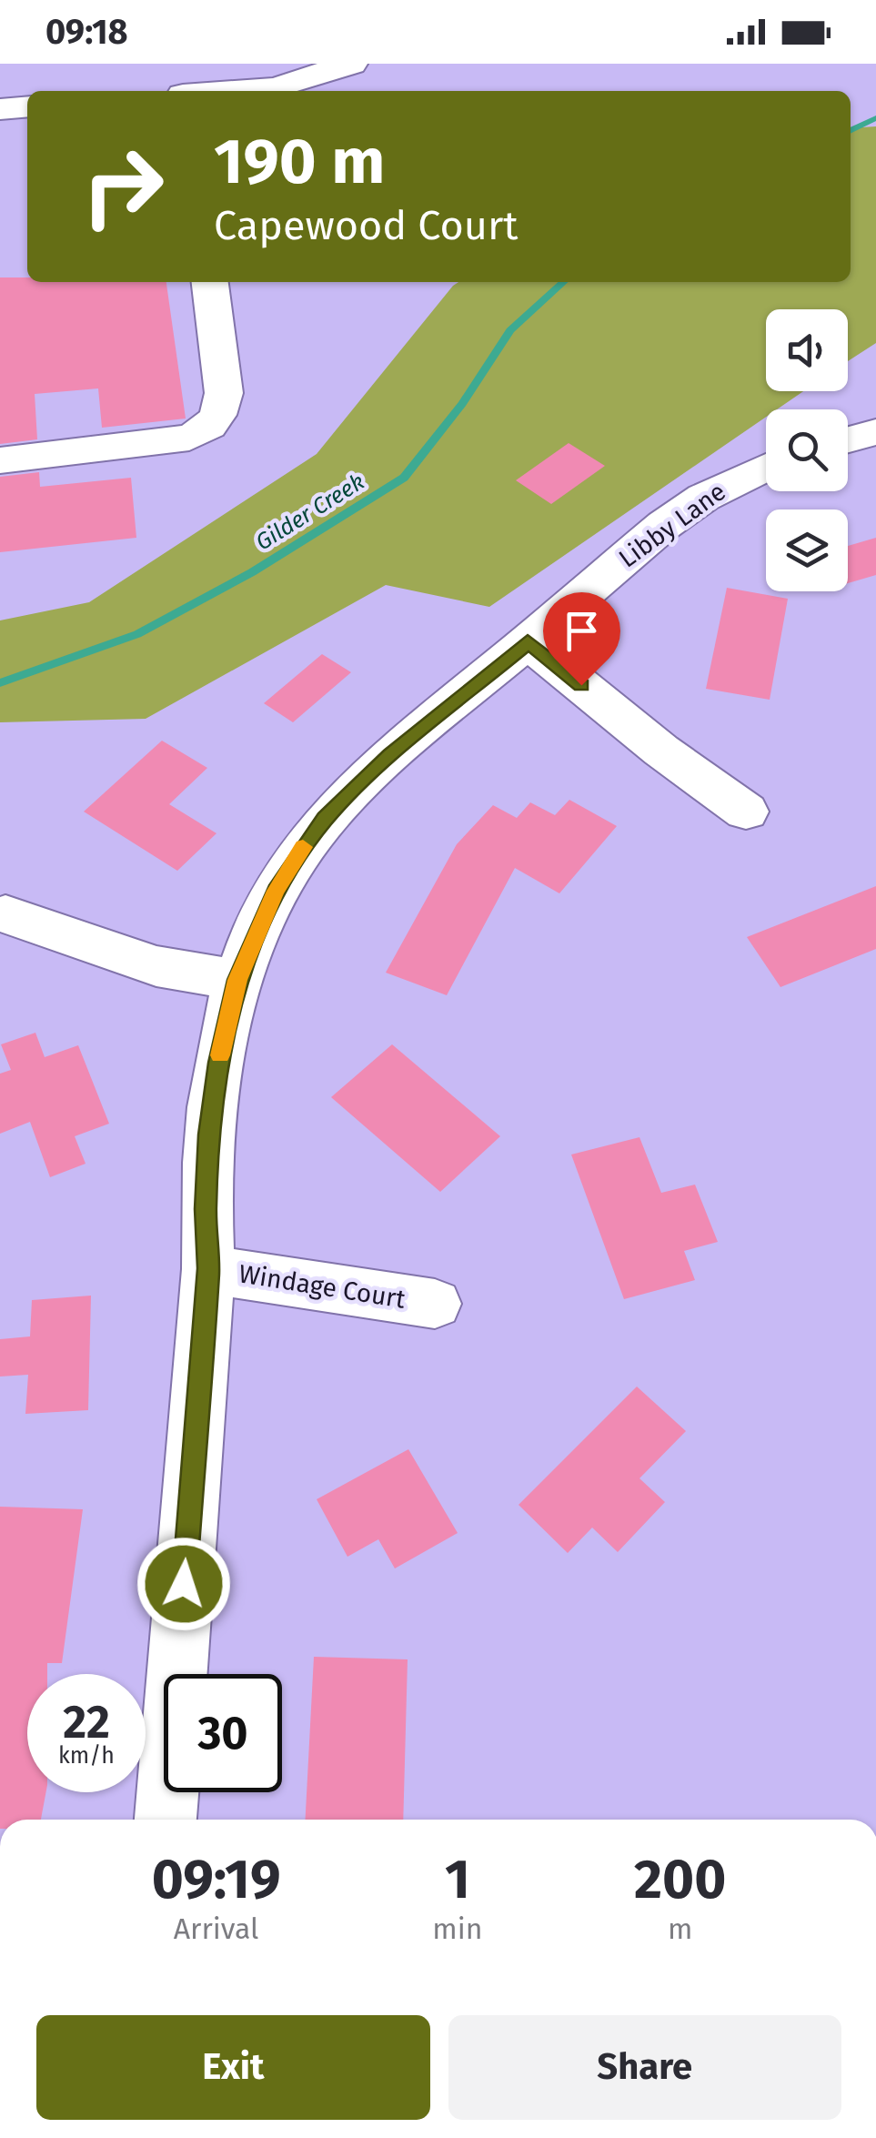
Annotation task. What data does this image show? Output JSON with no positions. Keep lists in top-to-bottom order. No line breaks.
{"streets":{"street":["Libby Lane","Windage Court"]},"crossings":[["Libby Lane","Windage Court"]],"water":["Gilder Creek"],"page":{"status":"09:18","turn":["190 m","Capewood Court"],"speed":"22 km/h","limit":"30","eta":["09:19","Arrival","1","min","200","m"],"buttons":["Exit","Share"]}}
